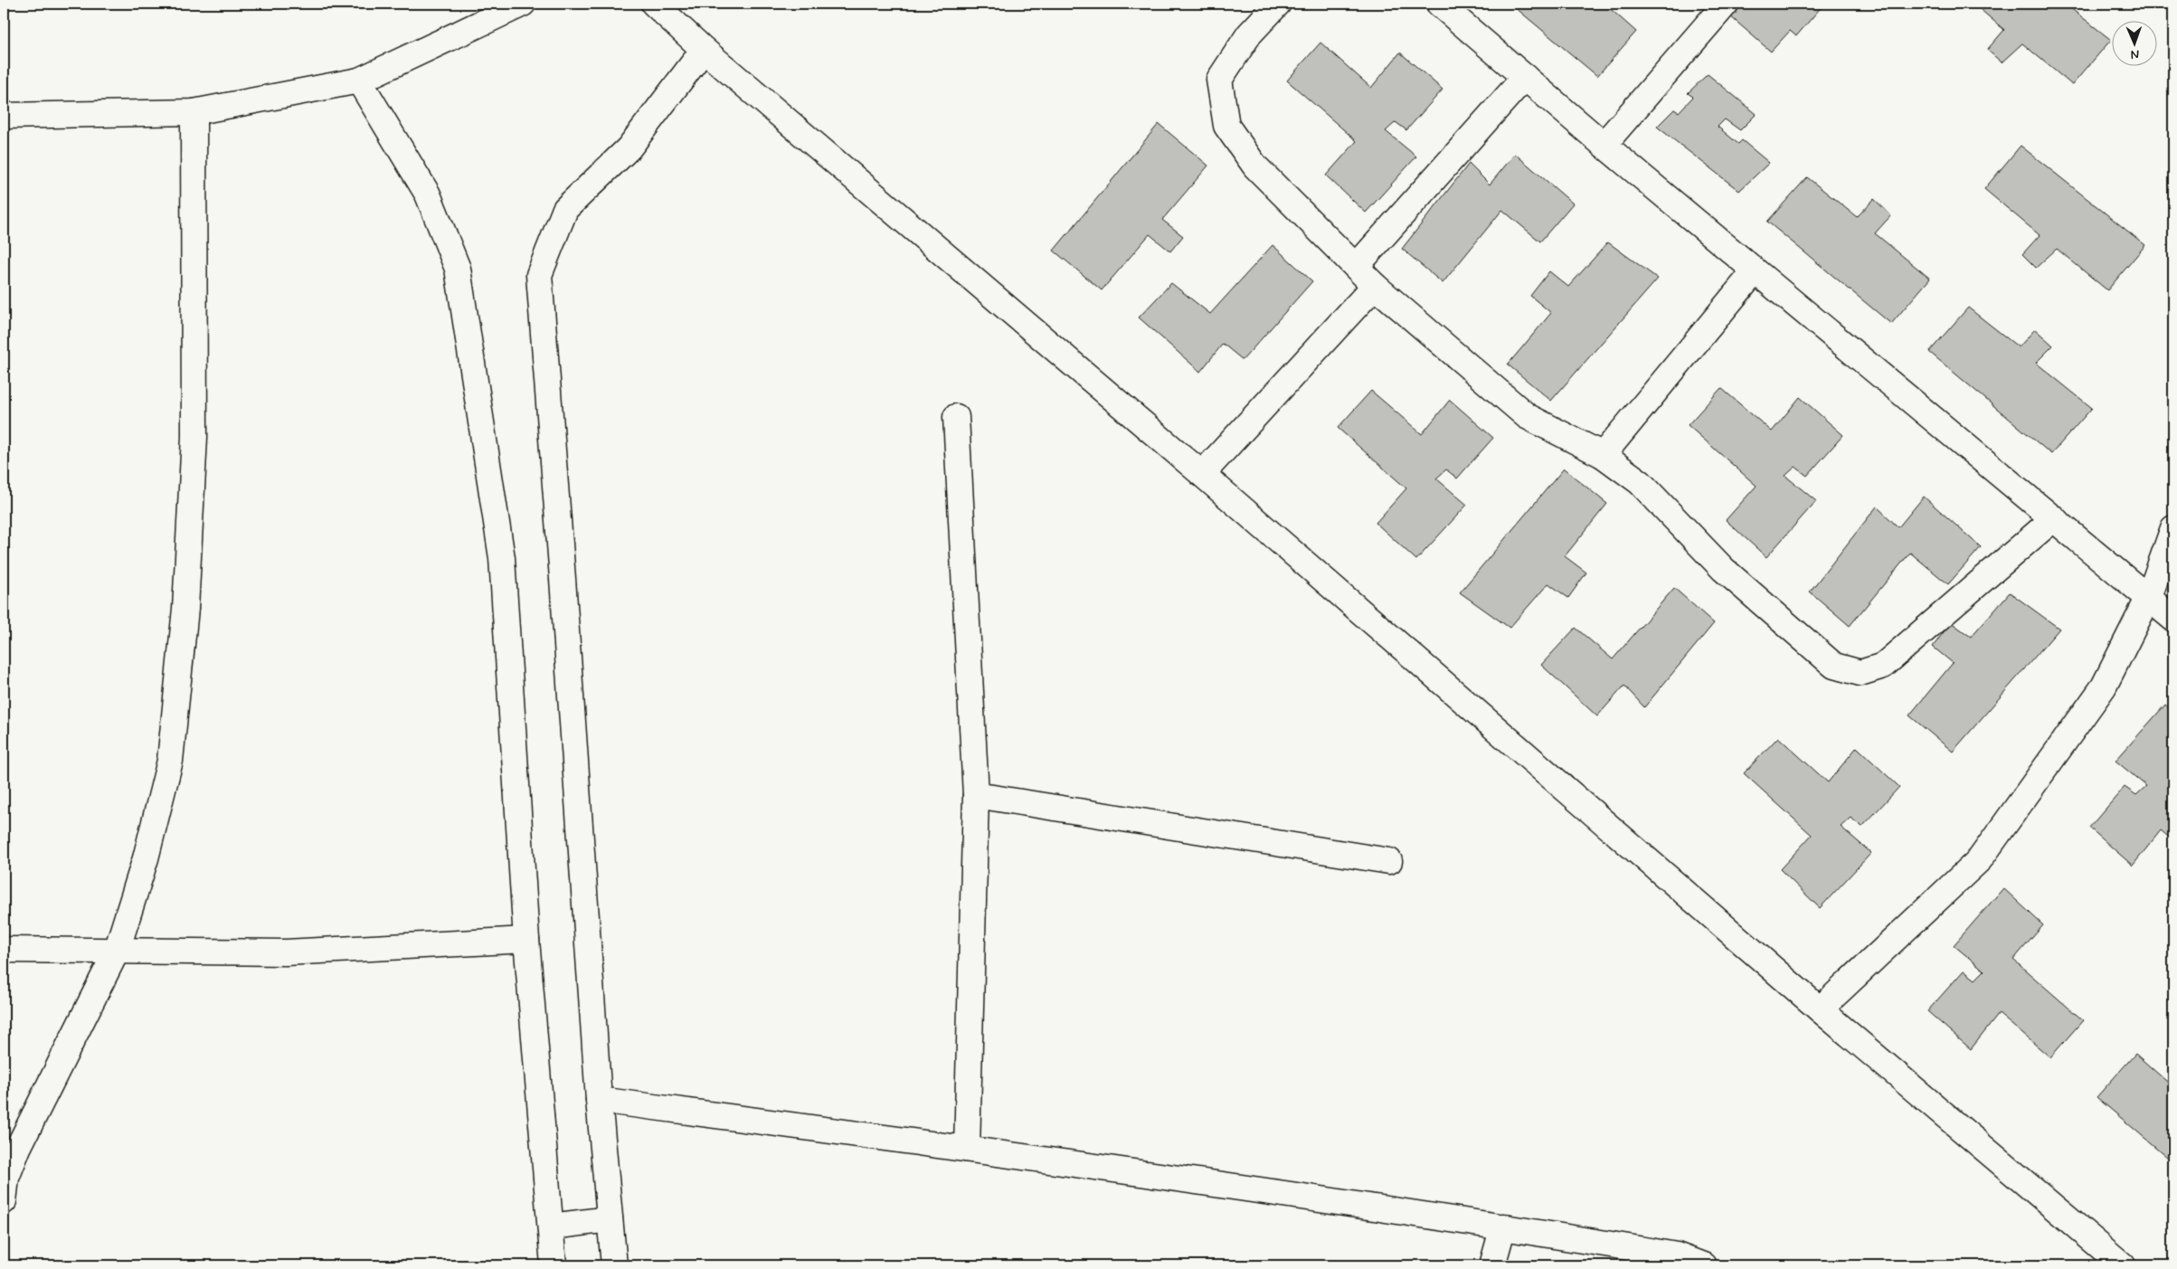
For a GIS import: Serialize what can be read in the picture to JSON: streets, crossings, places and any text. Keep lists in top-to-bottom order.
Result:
{
  "north": "bottom"
}
